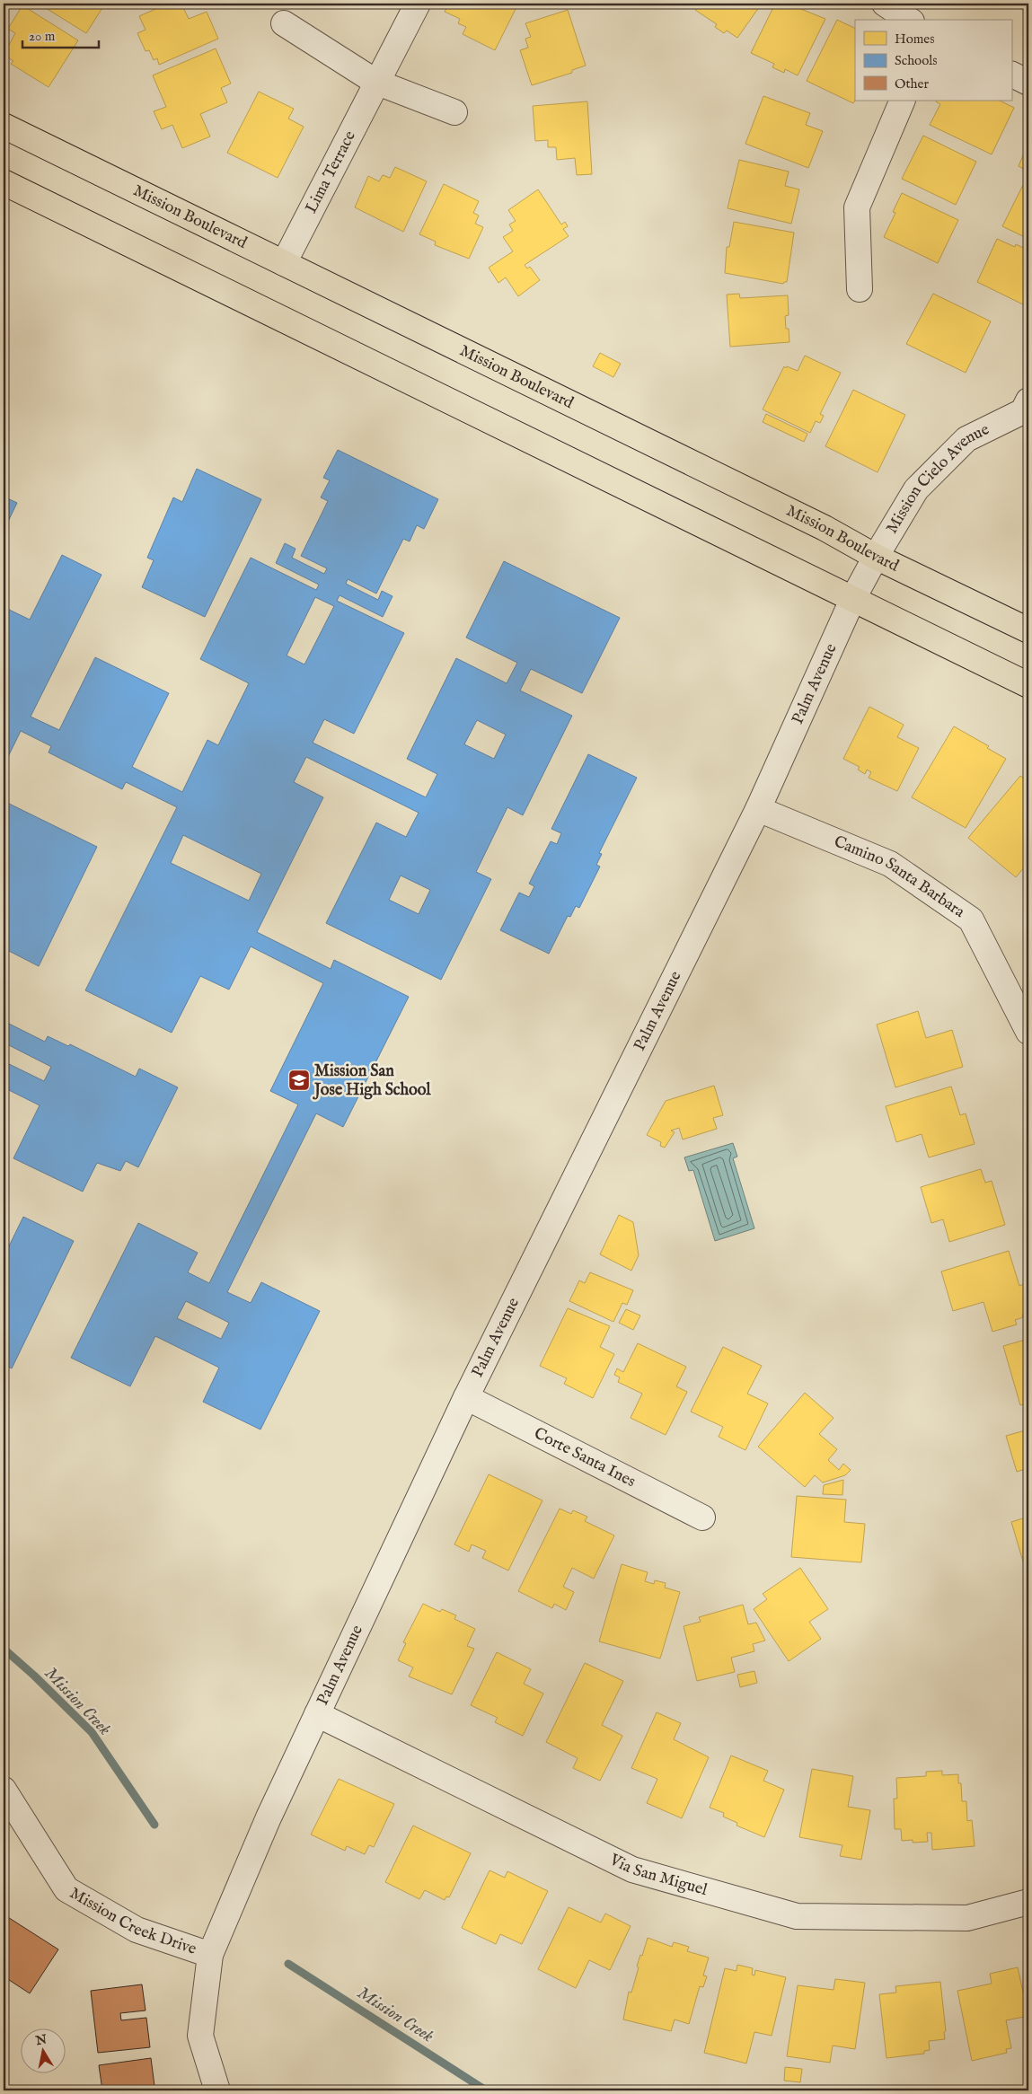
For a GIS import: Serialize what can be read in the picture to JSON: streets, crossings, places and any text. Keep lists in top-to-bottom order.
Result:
{
  "streets": {
    "main road": ["Mission Boulevard"],
    "street": [
      "Lima Terrace",
      "Mission Cielo Avenue",
      "Palm Avenue",
      "Camino Santa Barbara",
      "Corte Santa Ines",
      "Via San Miguel",
      "Mission Creek Drive"
    ]
  },
  "crossings": [
    ["Lima Terrace", "Mission Boulevard"],
    ["Mission Boulevard", "Mission Cielo Avenue"],
    ["Mission Cielo Avenue", "Palm Avenue"],
    ["Palm Avenue", "Camino Santa Barbara"],
    ["Palm Avenue", "Corte Santa Ines"],
    ["Palm Avenue", "Via San Miguel"],
    ["Palm Avenue", "Mission Creek Drive"]
  ],
  "water": ["Mission Creek"],
  "places": {
    "school or university": ["Mission San Jose High School"]
  },
  "legend": ["Homes", "Schools", "Other"],
  "scale_bar": "20 m",
  "north": "top"
}
